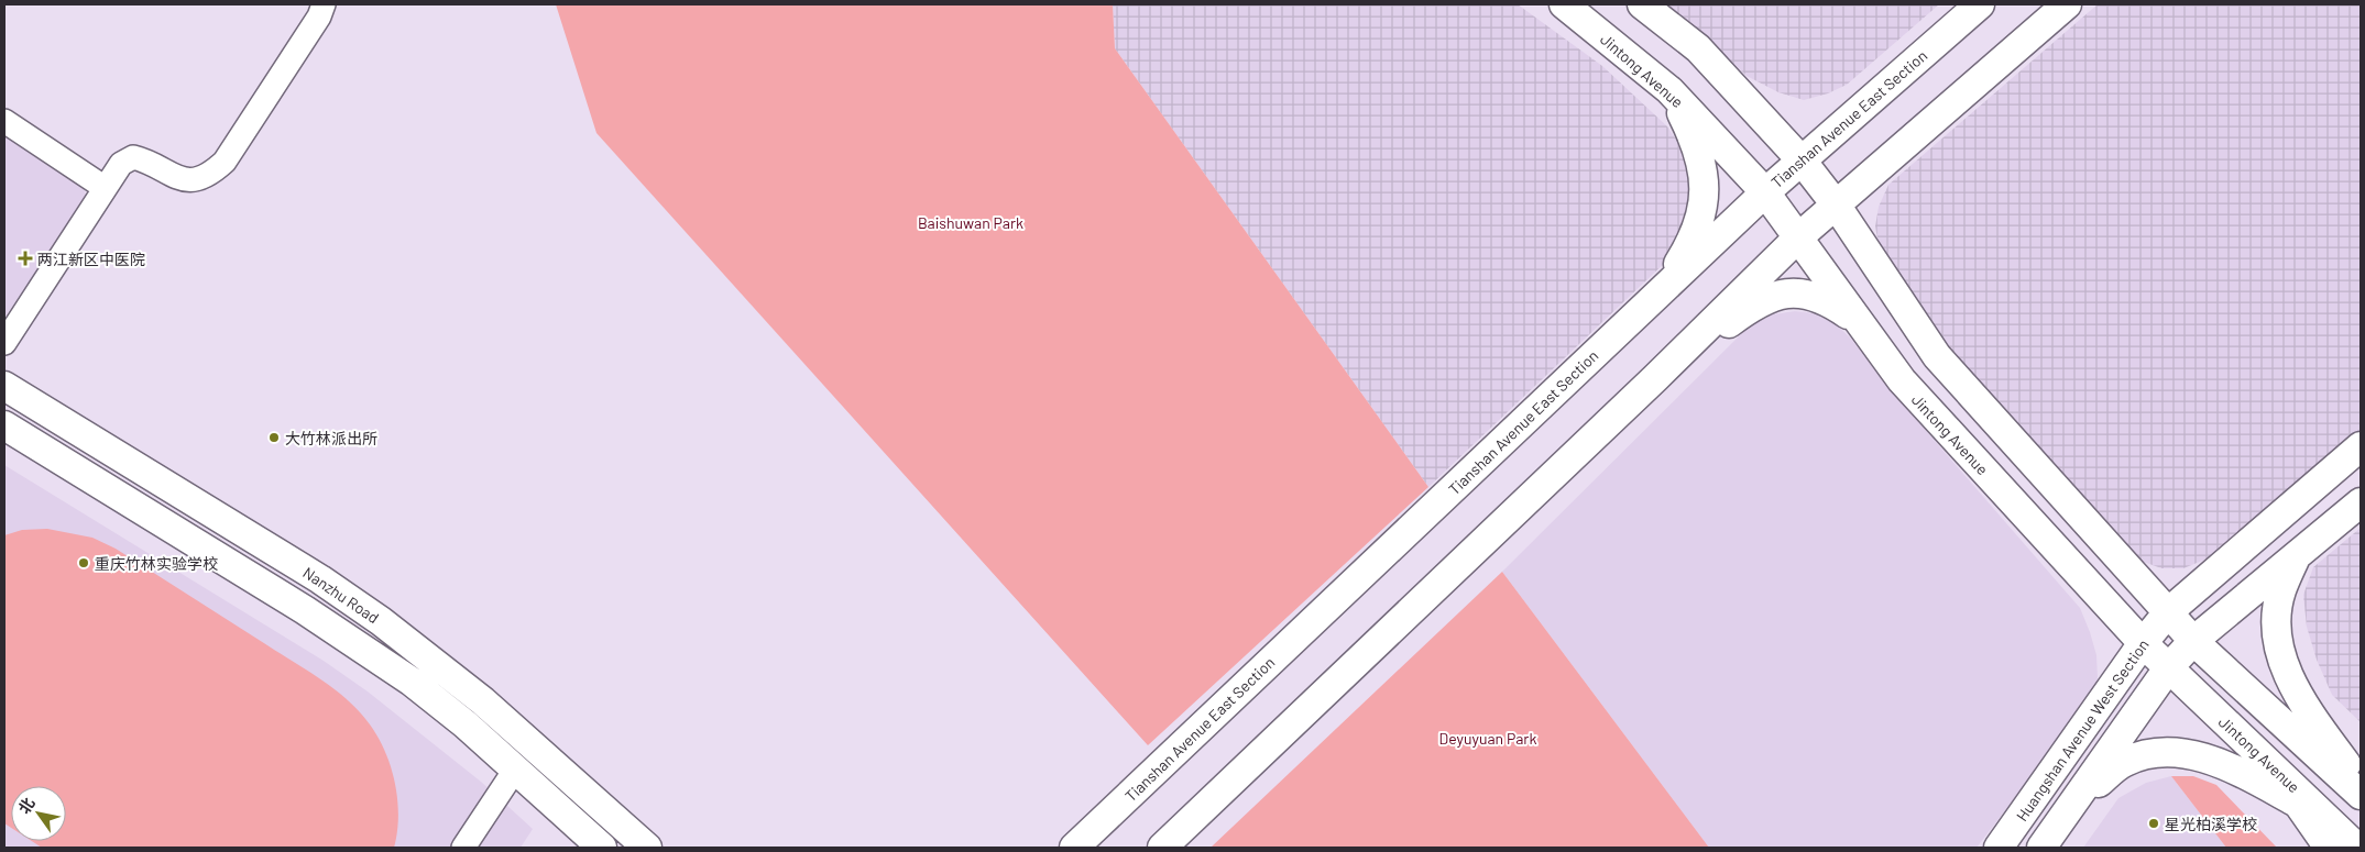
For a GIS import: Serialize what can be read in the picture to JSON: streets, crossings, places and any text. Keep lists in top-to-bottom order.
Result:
{
  "streets": {
    "main road": [
      "Jintong Avenue",
      "Tianshan Avenue East Section",
      "Nanzhu Road",
      "Huangshan Avenue West Section"
    ]
  },
  "crossings": [
    ["Jintong Avenue", "Tianshan Avenue East Section"],
    ["Jintong Avenue", "Huangshan Avenue West Section"]
  ],
  "parks": ["Baishuwan Park", "Deyuyuan Park"],
  "places": {
    "health": ["两江新区中医院"],
    "other": ["大竹林派出所", "重庆竹林实验学校", "星光柏溪学校"]
  },
  "north": "top left"
}
